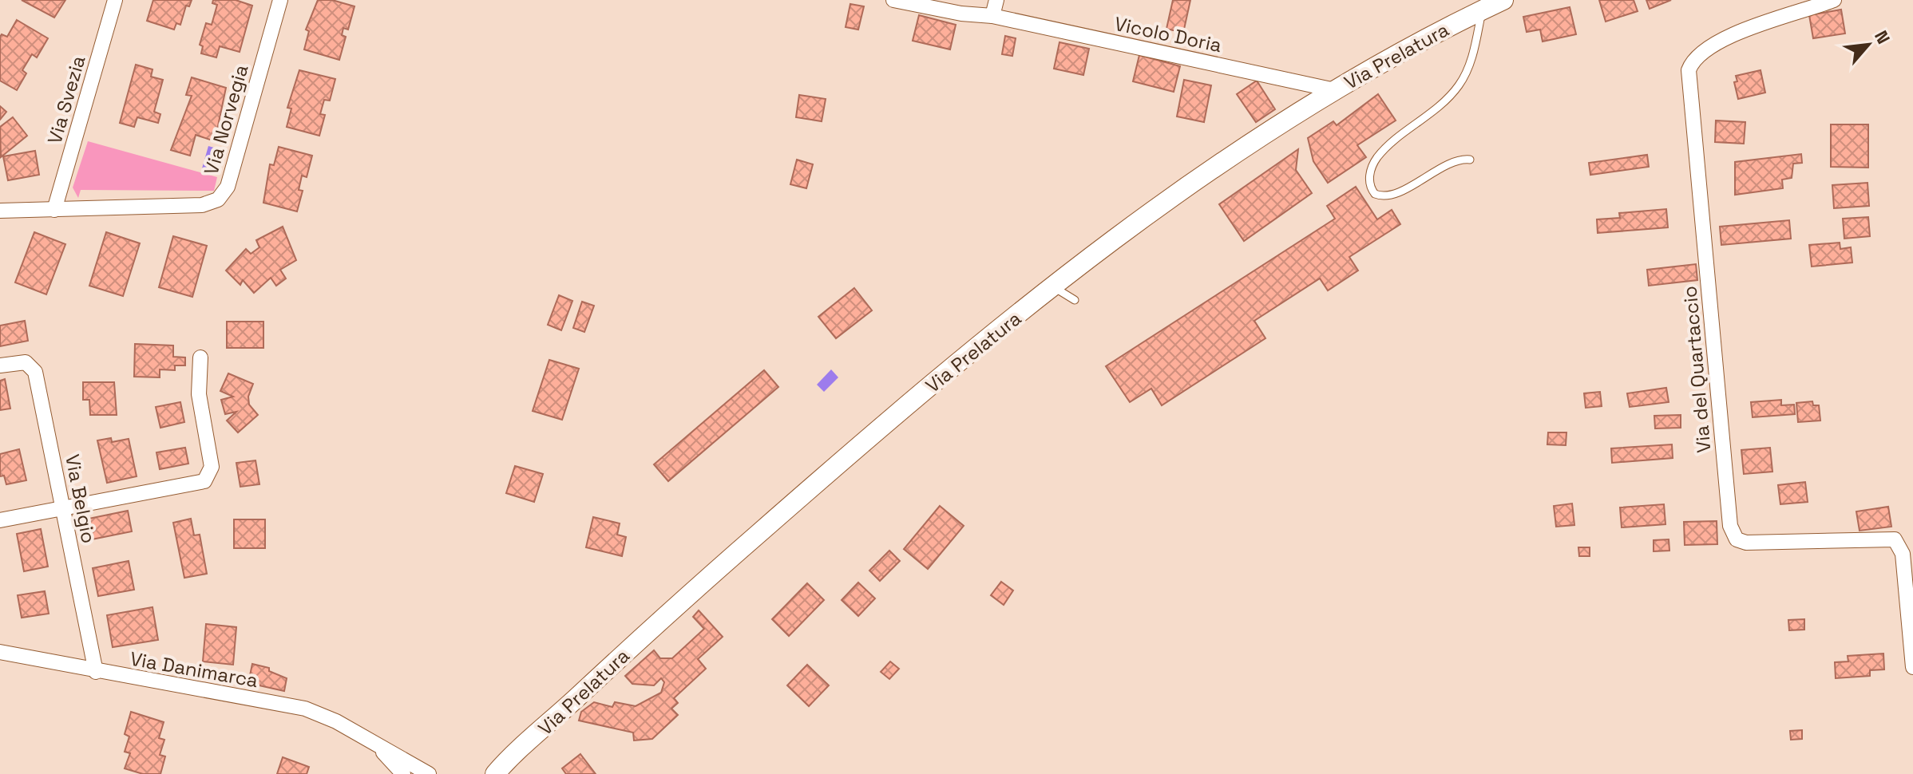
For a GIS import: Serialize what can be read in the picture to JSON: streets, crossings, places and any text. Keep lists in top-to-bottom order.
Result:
{
  "streets": {
    "street": [
      "Vicolo Doria",
      "Via Prelatura",
      "Via Svezia",
      "Via Norvegia",
      "Via del Quartaccio",
      "Via Belgio",
      "Via Danimarca"
    ]
  },
  "crossings": [
    ["Vicolo Doria", "Via Prelatura"],
    ["Via Svezia", "Via Norvegia"],
    ["Via Belgio", "Via Danimarca"]
  ],
  "north": "top right"
}
